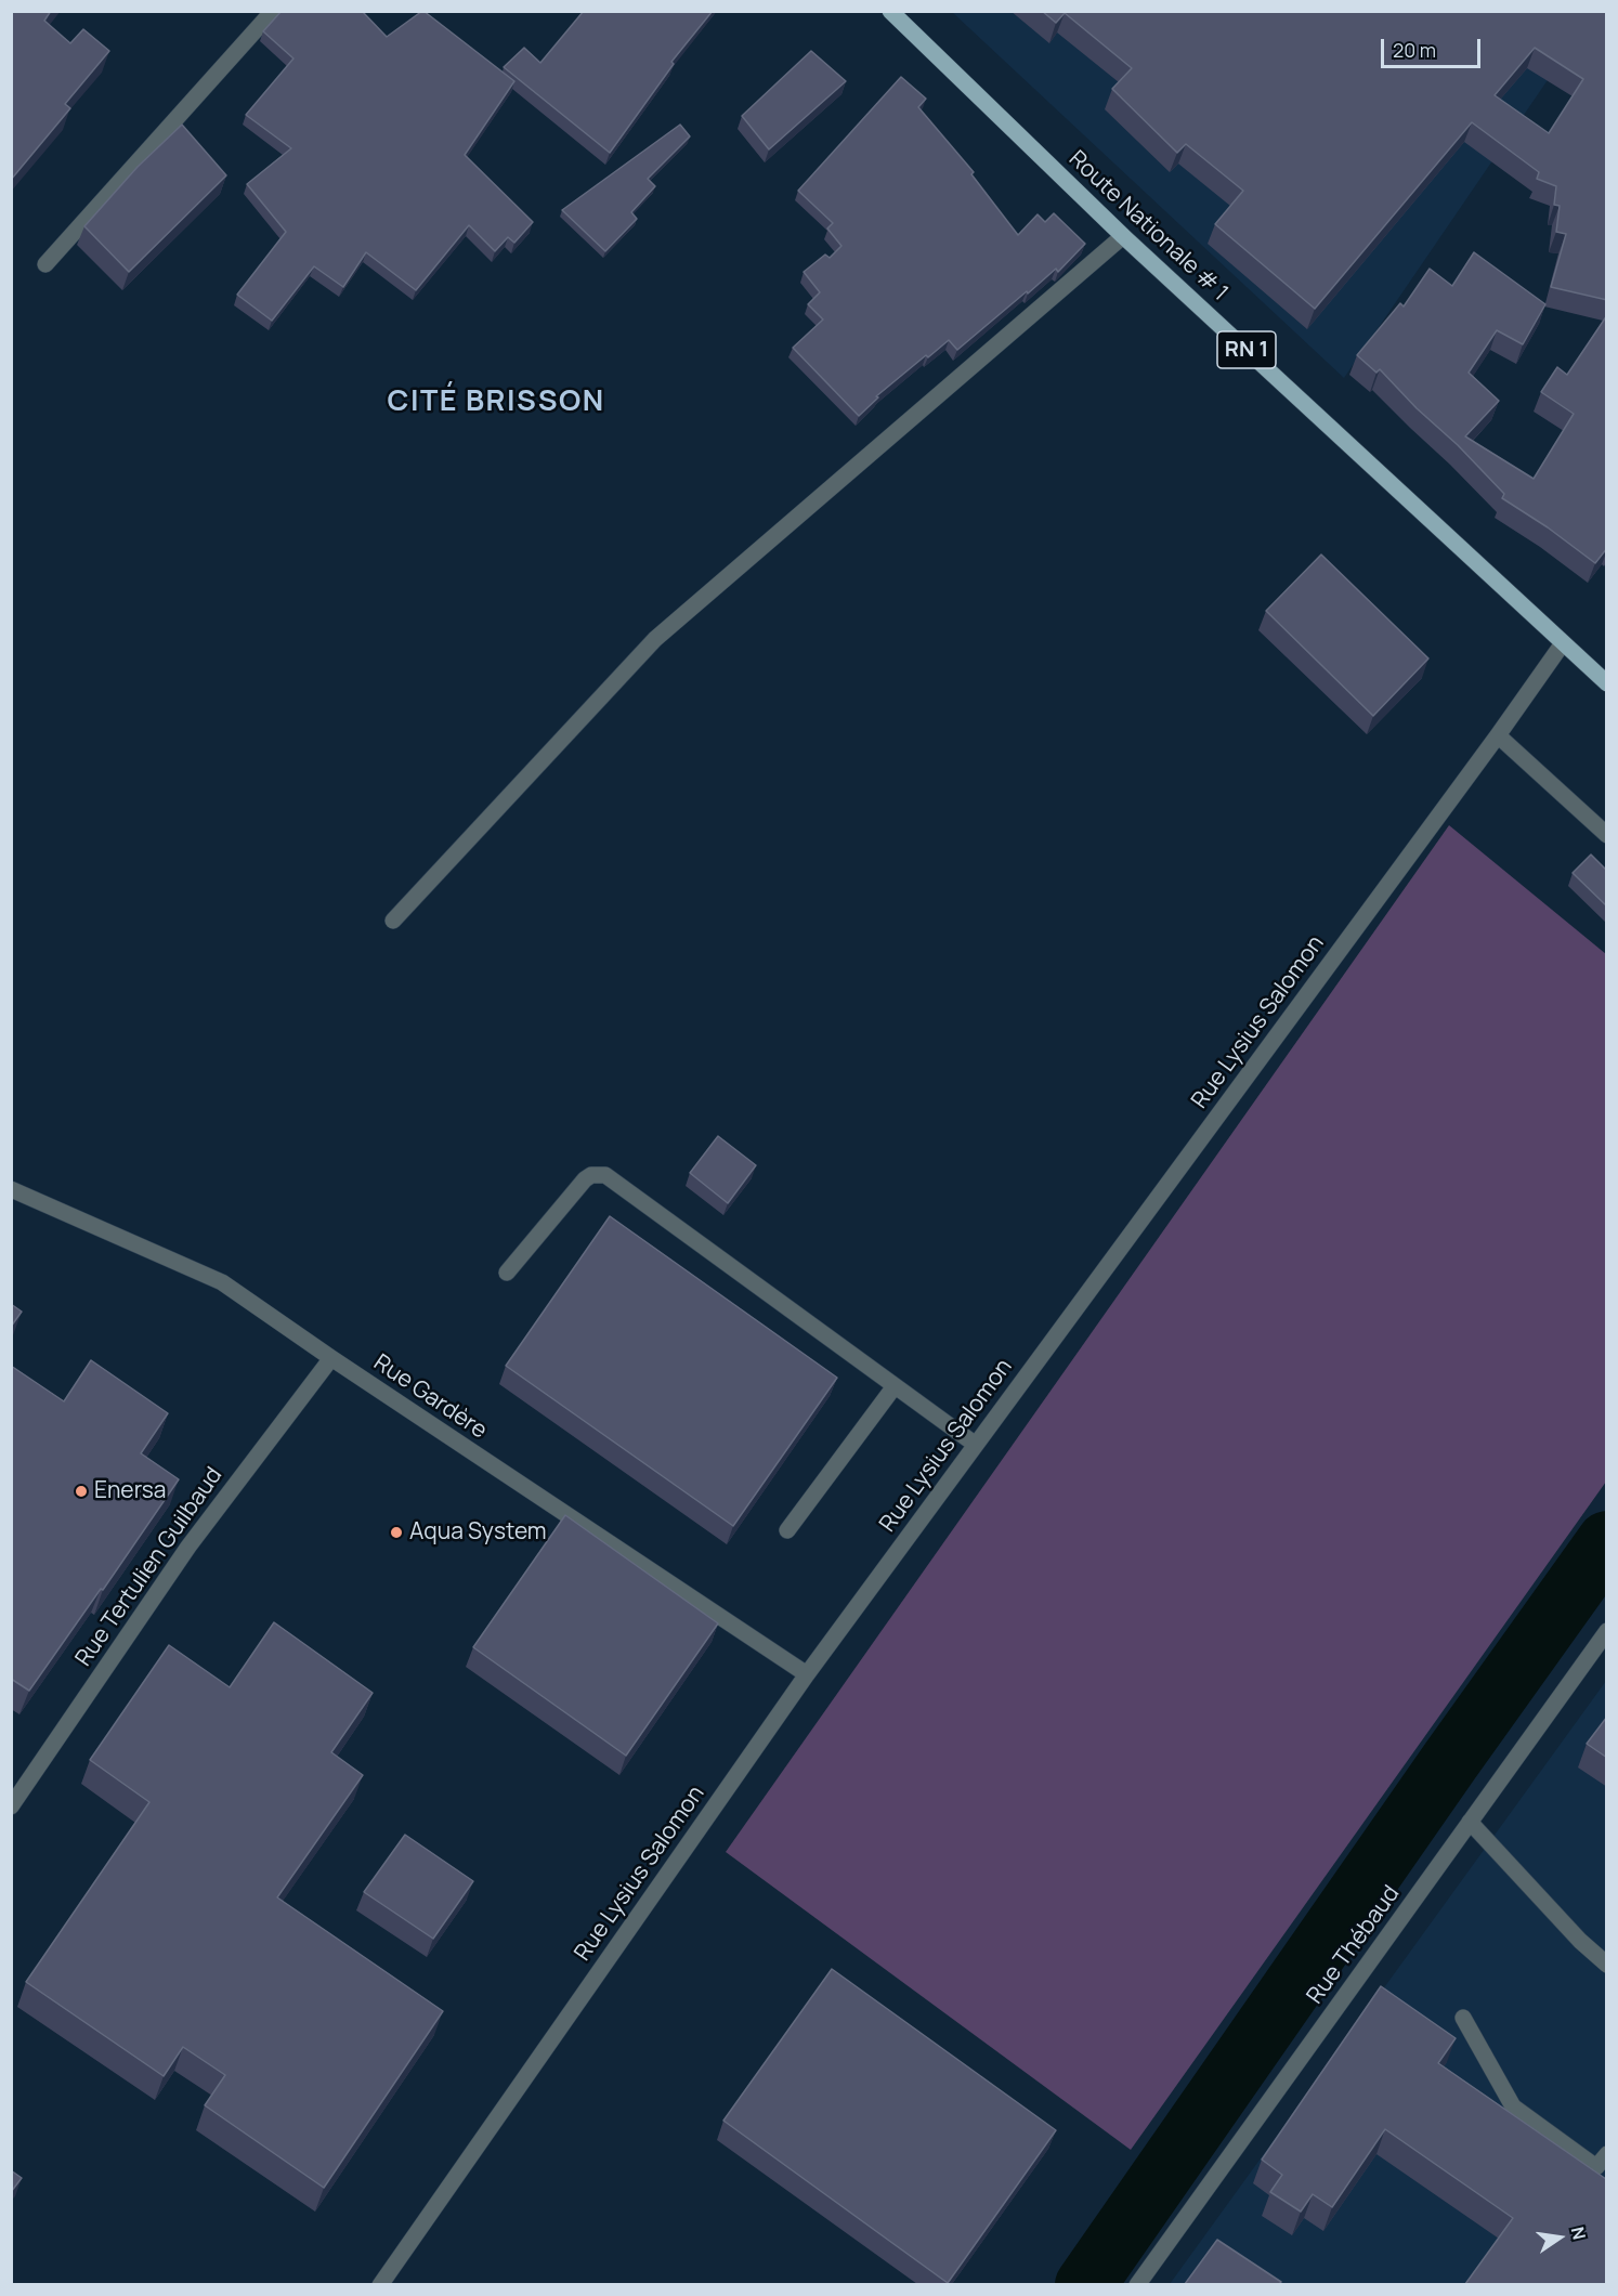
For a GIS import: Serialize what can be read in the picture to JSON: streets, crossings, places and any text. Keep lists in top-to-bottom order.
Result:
{
  "streets": {
    "main road": ["Route Nationale # 1", "RN 1"],
    "street": [
      "Rue Lysius Salomon",
      "Rue Gardère",
      "Rue Tertulien Guilbaud",
      "Rue Thébaud"
    ]
  },
  "crossings": [
    ["Route Nationale # 1", "Rue Lysius Salomon"],
    ["Rue Lysius Salomon", "Rue Gardère"],
    ["Rue Gardère", "Rue Tertulien Guilbaud"]
  ],
  "districts": ["CITÉ BRISSON"],
  "places": ["Enersa", "Aqua System"],
  "scale_bar": "20 m",
  "north": "right"
}
